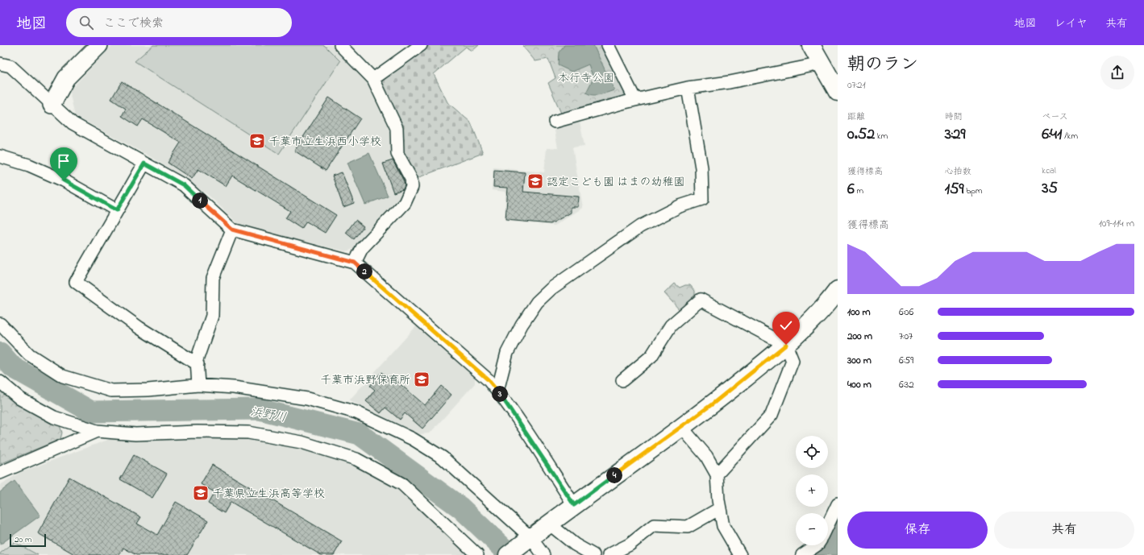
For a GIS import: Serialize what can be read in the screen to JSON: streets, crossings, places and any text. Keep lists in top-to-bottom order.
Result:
{
  "water": ["浜野川"],
  "parks": ["本行寺公園"],
  "places": {
    "school or university": [
      "千葉市立生浜西小学校",
      "認定こども園 はまの幼稚園",
      "千葉市浜野保育所",
      "千葉県立生浜高等学校"
    ]
  },
  "scale_bar": "20 m",
  "page": {
    "header": "地図",
    "search": "ここで検索",
    "nav": ["地図", "レイヤ", "共有"],
    "heading": ["朝のラン", "07:21"],
    "stats": [
      ["距離", "0.52 km"],
      ["時間", "3:29"],
      ["ペース", "6:41 /km"],
      ["獲得標高", "6 m"],
      ["心拍数", "159 bpm"],
      ["kcal", "35"]
    ],
    "pins": [
      "1",
      "2",
      "3",
      "4"
    ],
    "chart": ["獲得標高", "109–114 m"],
    "list": [
      {
        "name": "100 m",
        "note": "6:06"
      },
      {
        "name": "200 m",
        "note": "7:07"
      },
      {
        "name": "300 m",
        "note": "6:59"
      },
      {
        "name": "400 m",
        "note": "6:32"
      }
    ],
    "map_buttons": ["+", "−"],
    "buttons": ["保存", "共有"],
    "scale": "20 m"
  }
}
